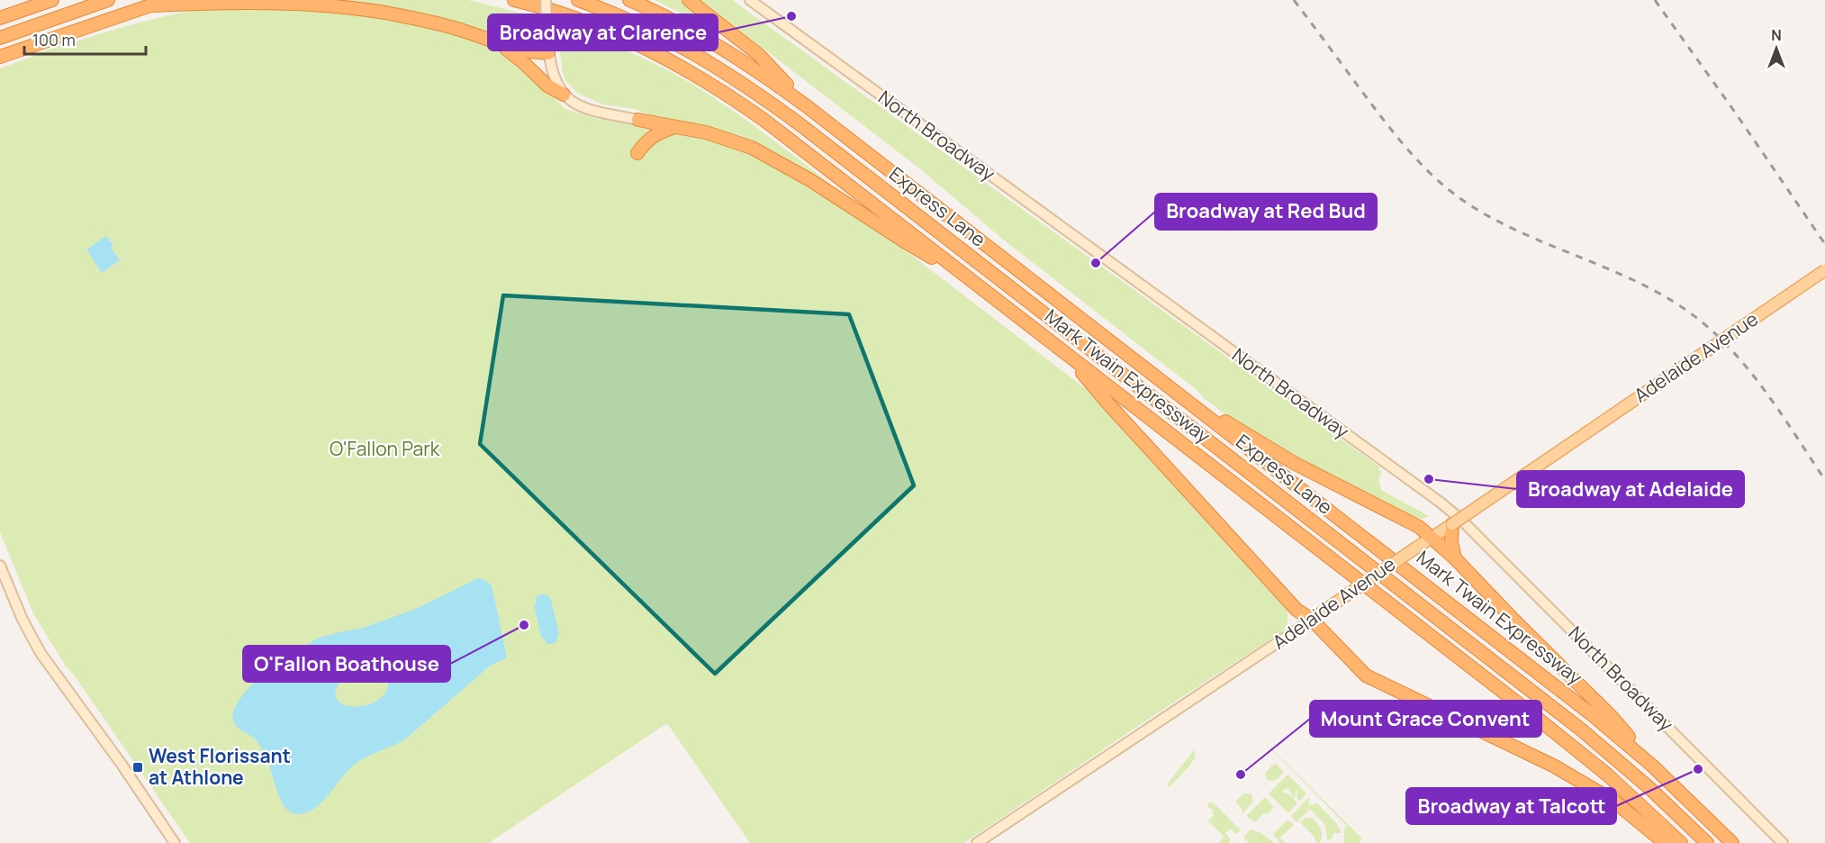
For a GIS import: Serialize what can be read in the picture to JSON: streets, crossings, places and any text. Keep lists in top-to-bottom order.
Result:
{
  "streets": {
    "highway": ["Express Lane", "Mark Twain Expressway"],
    "main road": ["North Broadway", "Adelaide Avenue"]
  },
  "parks": ["O'Fallon Park"],
  "places": {
    "other": [
      "Broadway at Clarence",
      "Broadway at Red Bud",
      "Broadway at Adelaide",
      "O'Fallon Boathouse",
      "Broadway at Talcott",
      "Mount Grace Convent"
    ],
    "transit": ["West Florissant at Athlone"]
  },
  "scale_bar": "100 m",
  "north": "top"
}
